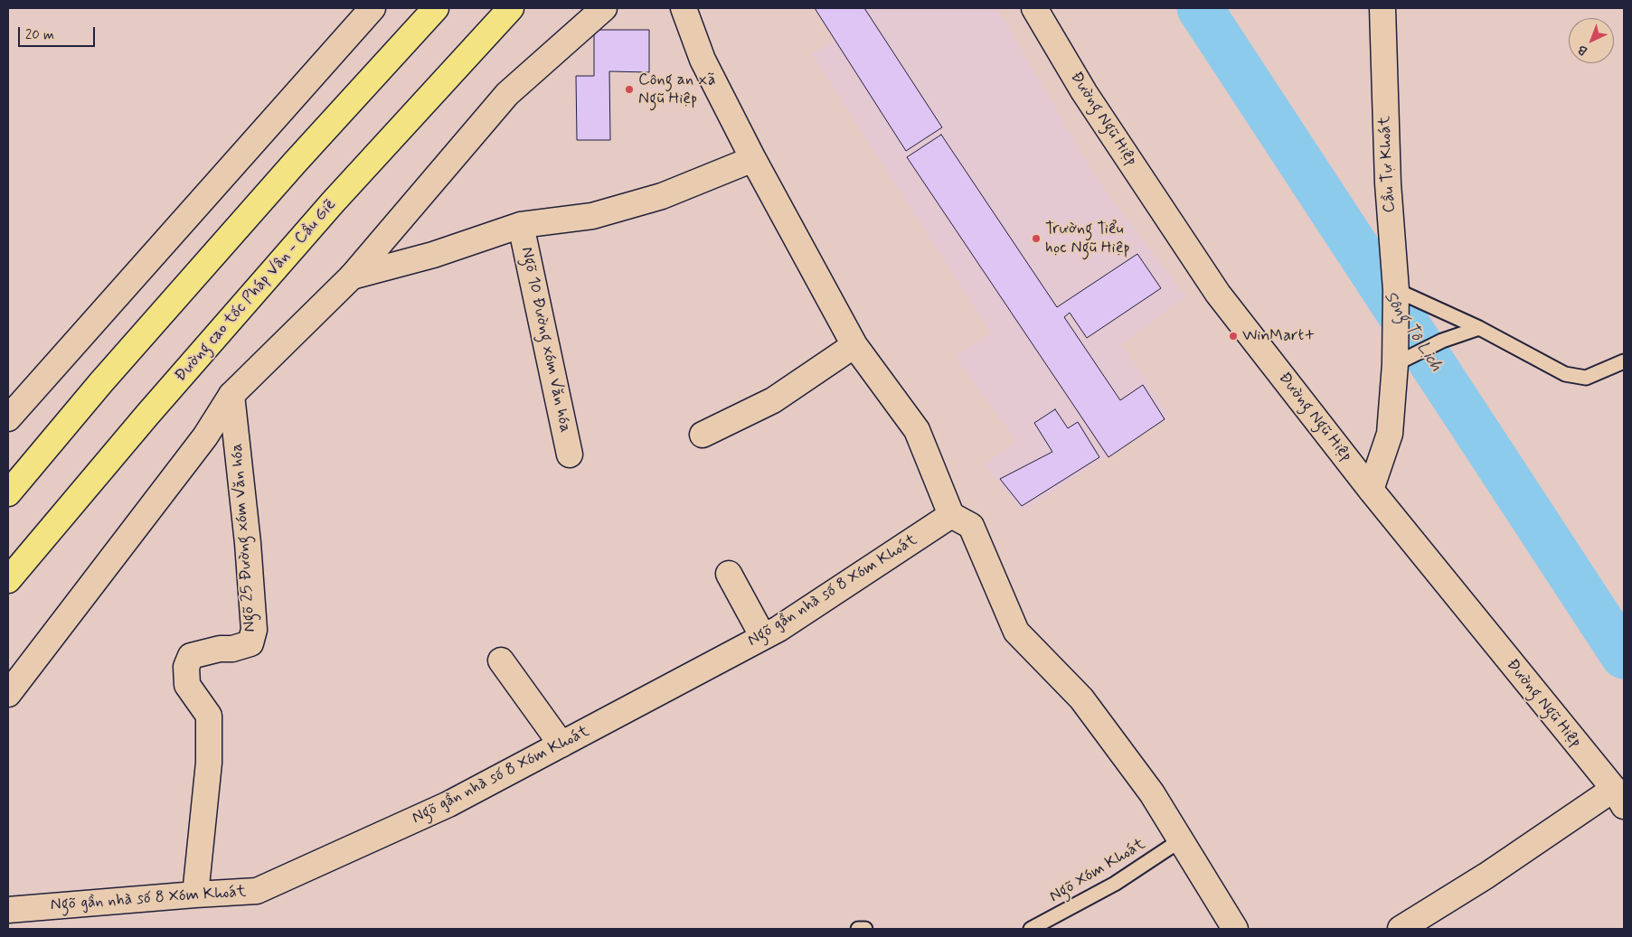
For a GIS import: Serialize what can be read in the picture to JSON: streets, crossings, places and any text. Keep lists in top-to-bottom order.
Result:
{
  "streets": {
    "highway": ["Đường cao tốc Pháp Vân - Cầu Giẽ"],
    "street": [
      "Đường Ngũ Hiệp",
      "Cầu Tự Khoát",
      "Ngõ 10 Đường xóm Văn hóa",
      "Ngõ 25 Đường xóm Văn hóa",
      "Ngõ gần nhà số 8 Xóm Khoát"
    ],
    "lane": ["Ngõ Xóm Khoát"]
  },
  "crossings": [
    ["Đường Ngũ Hiệp", "Cầu Tự Khoát"],
    ["Ngõ 25 Đường xóm Văn hóa", "Ngõ gần nhà số 8 Xóm Khoát"]
  ],
  "water": ["Sông Tô Lịch"],
  "places": ["Công an xã Ngũ Hiệp", "Trường Tiểu học Ngũ Hiệp", "WinMart+"],
  "scale_bar": "20 m",
  "north": "bottom left"
}
